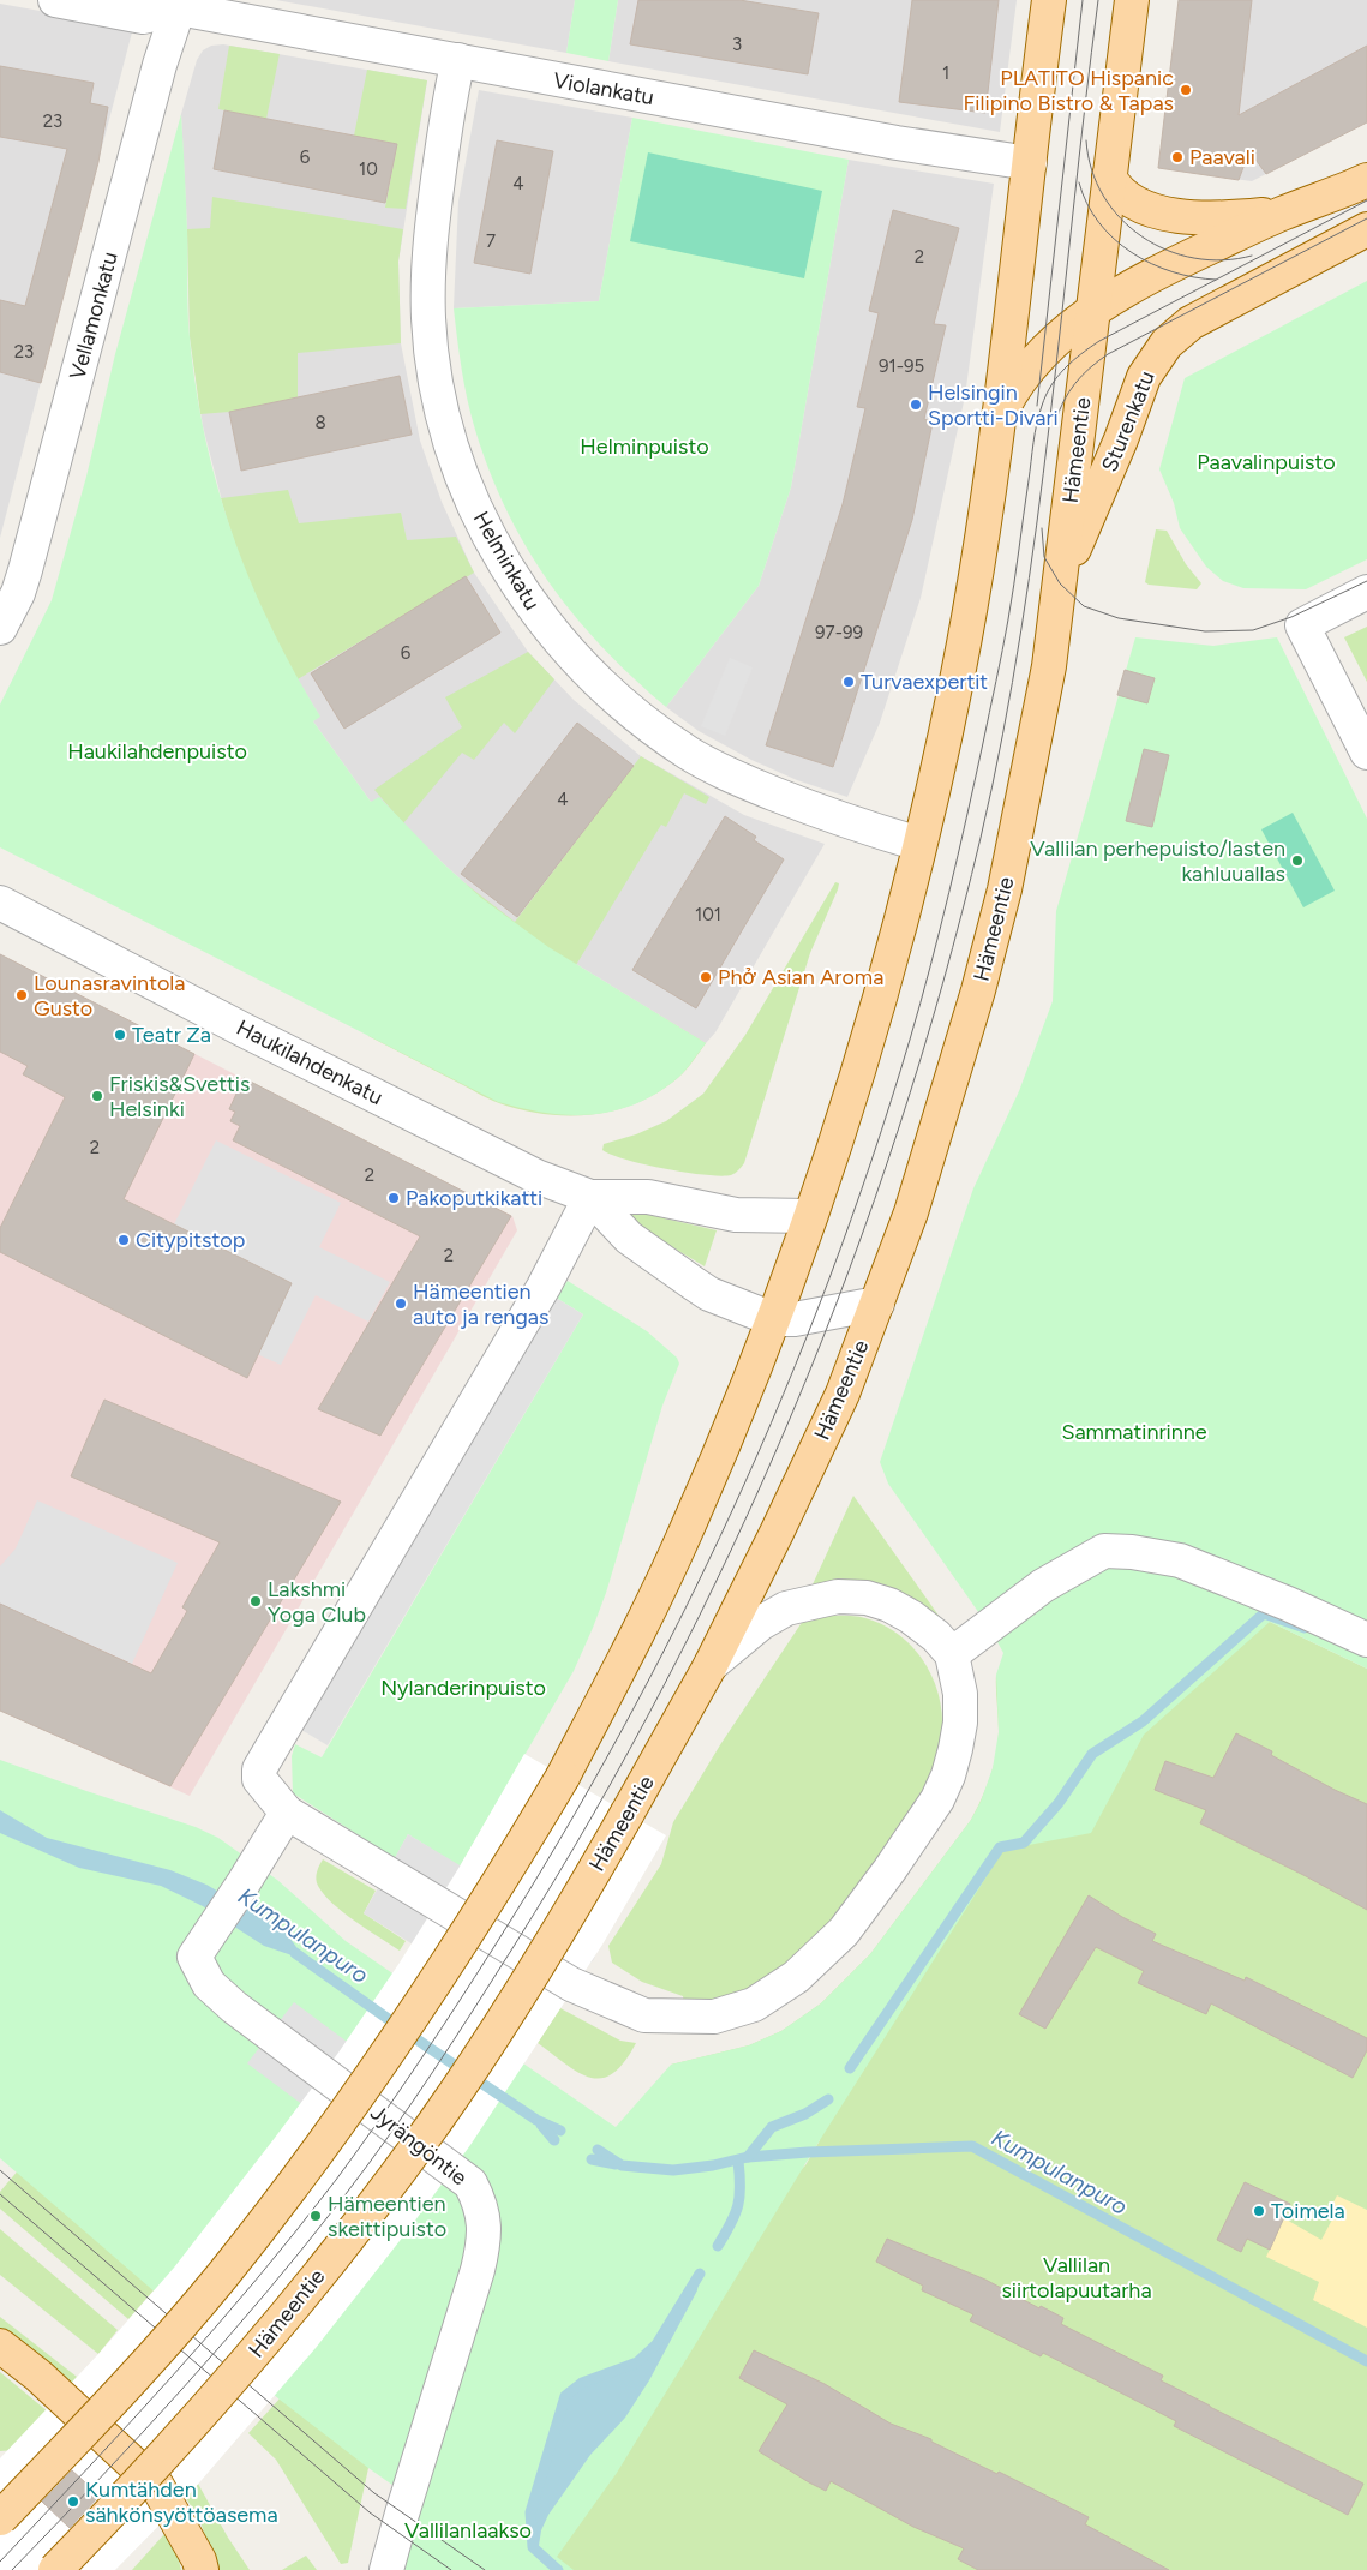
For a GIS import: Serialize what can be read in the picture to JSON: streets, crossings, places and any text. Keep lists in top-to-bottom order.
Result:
{
  "streets": {
    "main road": ["Sturenkatu", "Hämeentie"],
    "street": [
      "Violankatu",
      "Vellamonkatu",
      "Helminkatu",
      "Haukilahdenkatu",
      "Jyrängöntie"
    ]
  },
  "crossings": [
    ["Violankatu", "Vellamonkatu"],
    ["Violankatu", "Helminkatu"],
    ["Sturenkatu", "Hämeentie"],
    ["Hämeentie", "Haukilahdenkatu"]
  ],
  "water": ["Kumpulanpuro"],
  "parks": [
    "Helminpuisto",
    "Paavalinpuisto",
    "Haukilahdenpuisto",
    "Sammatinrinne",
    "Nylanderinpuisto",
    "Vallilan siirtolapuutarha",
    "Vallilanlaakso"
  ],
  "places": [
    "PLATITO Hispanic Filipino Bistro & Tapas",
    "Paavali",
    "Helsingin Sportti-Divari",
    "Turvaexpertit",
    "Vallilan perhepuisto/lasten kahluuallas",
    "Phở Asian Aroma",
    "Lounasravintola Gusto",
    "Teatr Za",
    "Friskis&Svettis Helsinki",
    "Pakoputkikatti",
    "Citypitstop",
    "Hämeentien auto ja rengas",
    "Lakshmi Yoga Club",
    "Toimela",
    "Hämeentien skeittipuisto",
    "Kumtähden sähkönsyöttöasema"
  ],
  "house_numbers": [
    "3",
    "1",
    "23",
    "6",
    "10",
    "4",
    "7",
    "2",
    "23",
    "91-95",
    "8",
    "97-99",
    "6",
    "4",
    "101",
    "2",
    "2",
    "2"
  ]
}
